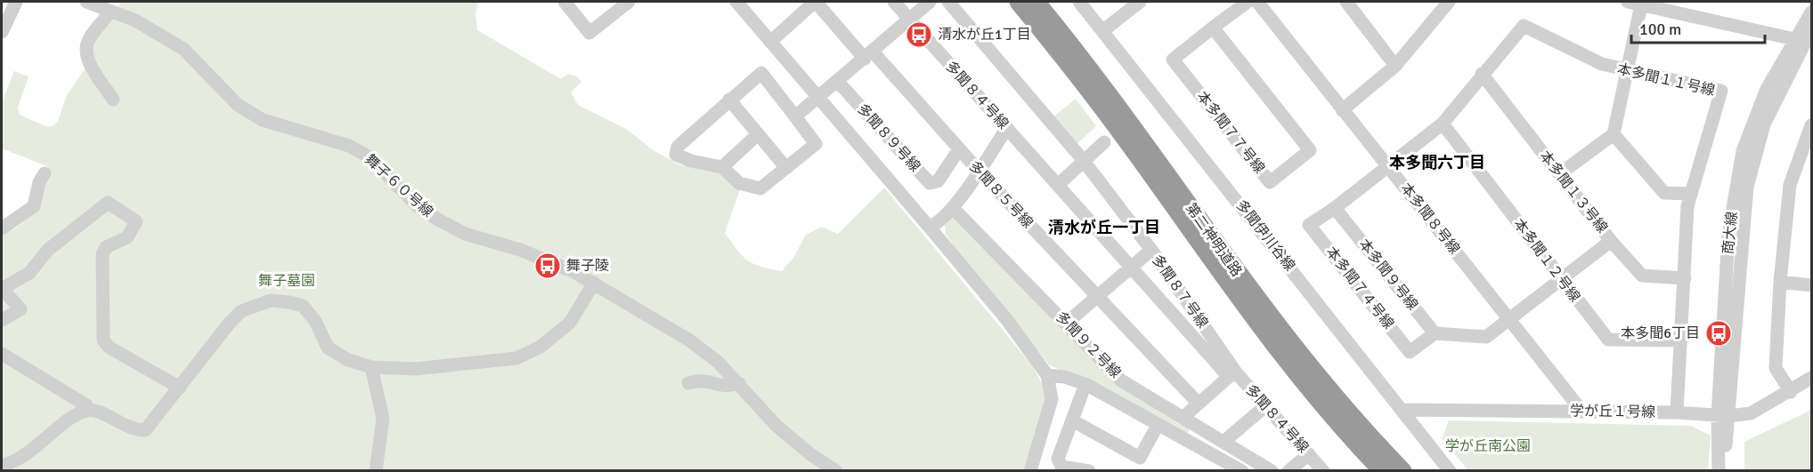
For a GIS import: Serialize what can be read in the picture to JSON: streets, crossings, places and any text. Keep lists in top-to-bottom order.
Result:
{
  "streets": {
    "highway": ["第二神明道路"],
    "street": [
      "本多聞１１号線",
      "多聞８４号線",
      "本多聞７７号線",
      "多聞８９号線",
      "舞子６０号線",
      "本多聞１３号線",
      "多聞８５号線",
      "本多聞８号線",
      "商大線",
      "多聞伊川谷線",
      "本多聞１２号線",
      "本多聞９号線",
      "本多聞７４号線",
      "多聞８７号線",
      "多聞９２号線",
      "学が丘１号線"
    ]
  },
  "crossings": [
    ["本多聞１１号線", "本多聞１３号線"],
    ["本多聞１１号線", "本多聞８号線"],
    ["本多聞１１号線", "本多聞１２号線"],
    ["本多聞１１号線", "学が丘１号線"],
    ["多聞８４号線", "多聞８７号線"],
    ["多聞８９号線", "多聞８５号線"],
    ["本多聞８号線", "学が丘１号線"],
    ["商大線", "学が丘１号線"],
    ["多聞伊川谷線", "学が丘１号線"],
    ["本多聞９号線", "本多聞７４号線"]
  ],
  "districts": ["本多聞六丁目", "清水が丘一丁目"],
  "parks": ["舞子墓園", "学が丘南公園"],
  "places": {
    "bus stop": ["清水が丘1丁目", "舞子陵", "本多聞6丁目"]
  },
  "scale_bar": "100 m"
}
